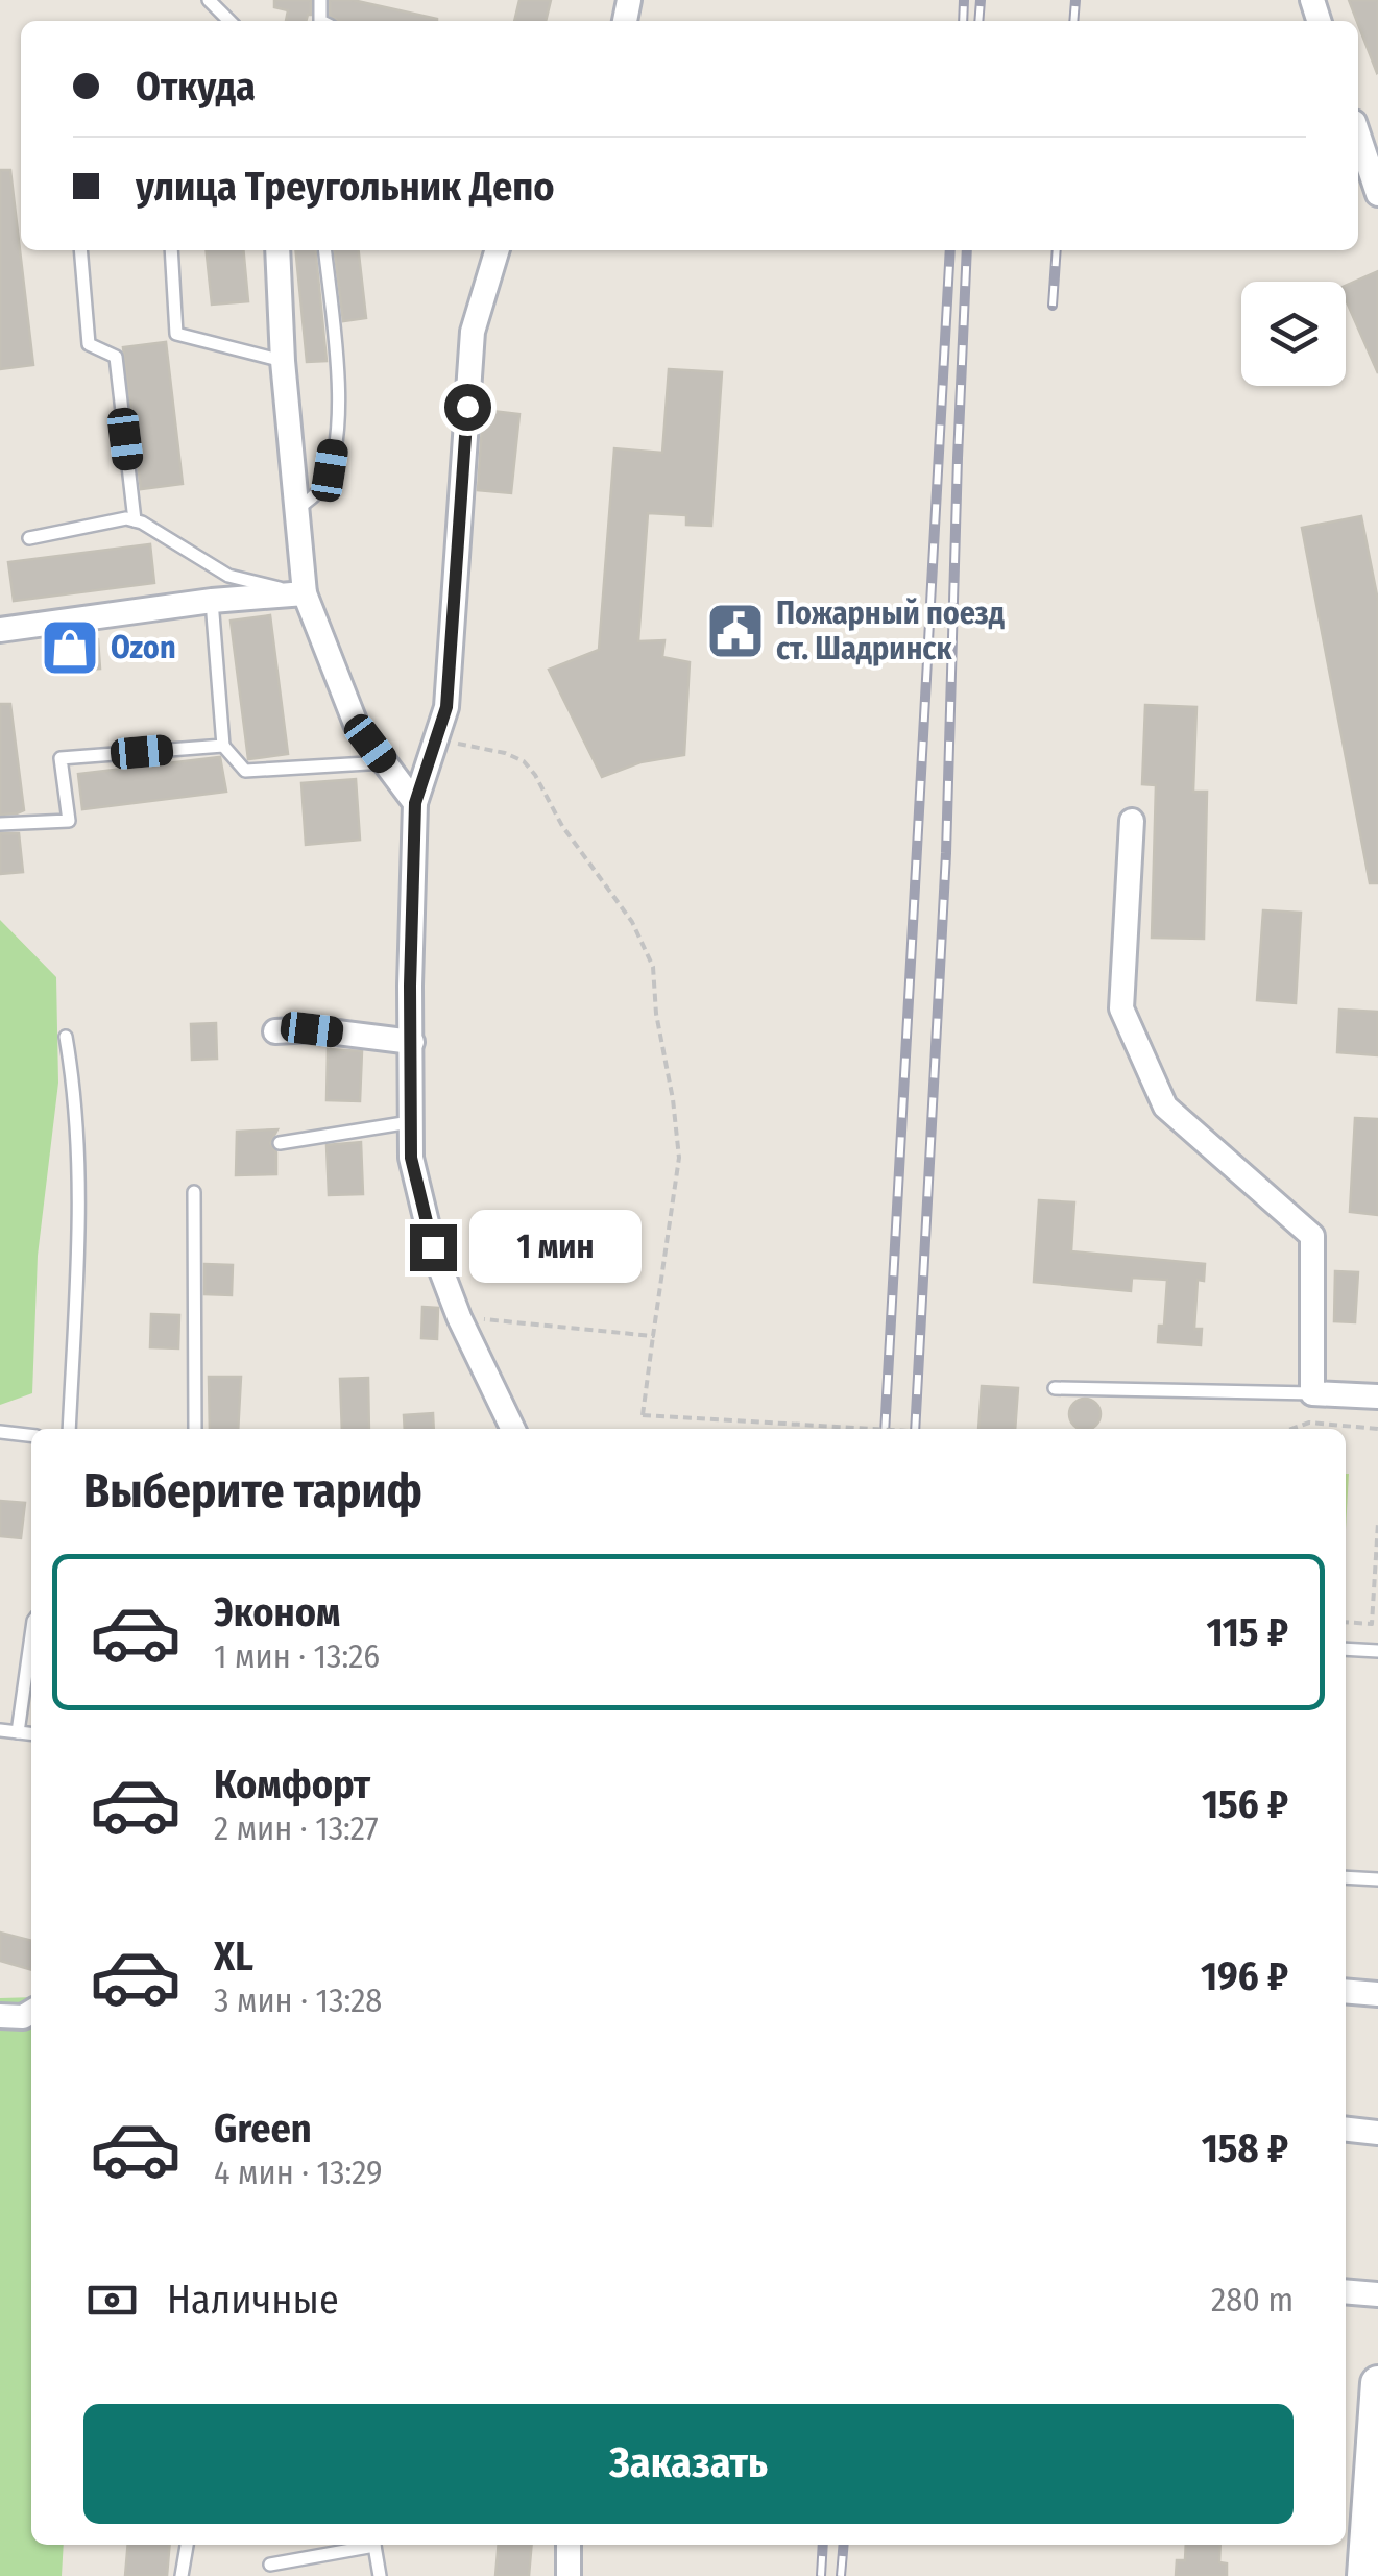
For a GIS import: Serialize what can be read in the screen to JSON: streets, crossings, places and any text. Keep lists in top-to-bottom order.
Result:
{
  "places": {
    "public building": ["Пожарный поезд ст. Шадринск"],
    "shop": ["Ozon"]
  },
  "page": {
    "banner": ["Откуда", "улица Треугольник Депо"],
    "bubble": "1 мин",
    "heading": "Выберите тариф",
    "list": [
      {
        "name": "Эконом",
        "note": "1 мин · 13:26",
        "value": "115 ₽"
      },
      {
        "name": "Комфорт",
        "note": "2 мин · 13:27",
        "value": "156 ₽"
      },
      {
        "name": "XL",
        "note": "3 мин · 13:28",
        "value": "196 ₽"
      },
      {
        "name": "Green",
        "note": "4 мин · 13:29",
        "value": "158 ₽"
      }
    ],
    "pay": ["Наличные", "280 m"],
    "buttons": "Заказать"
  }
}
